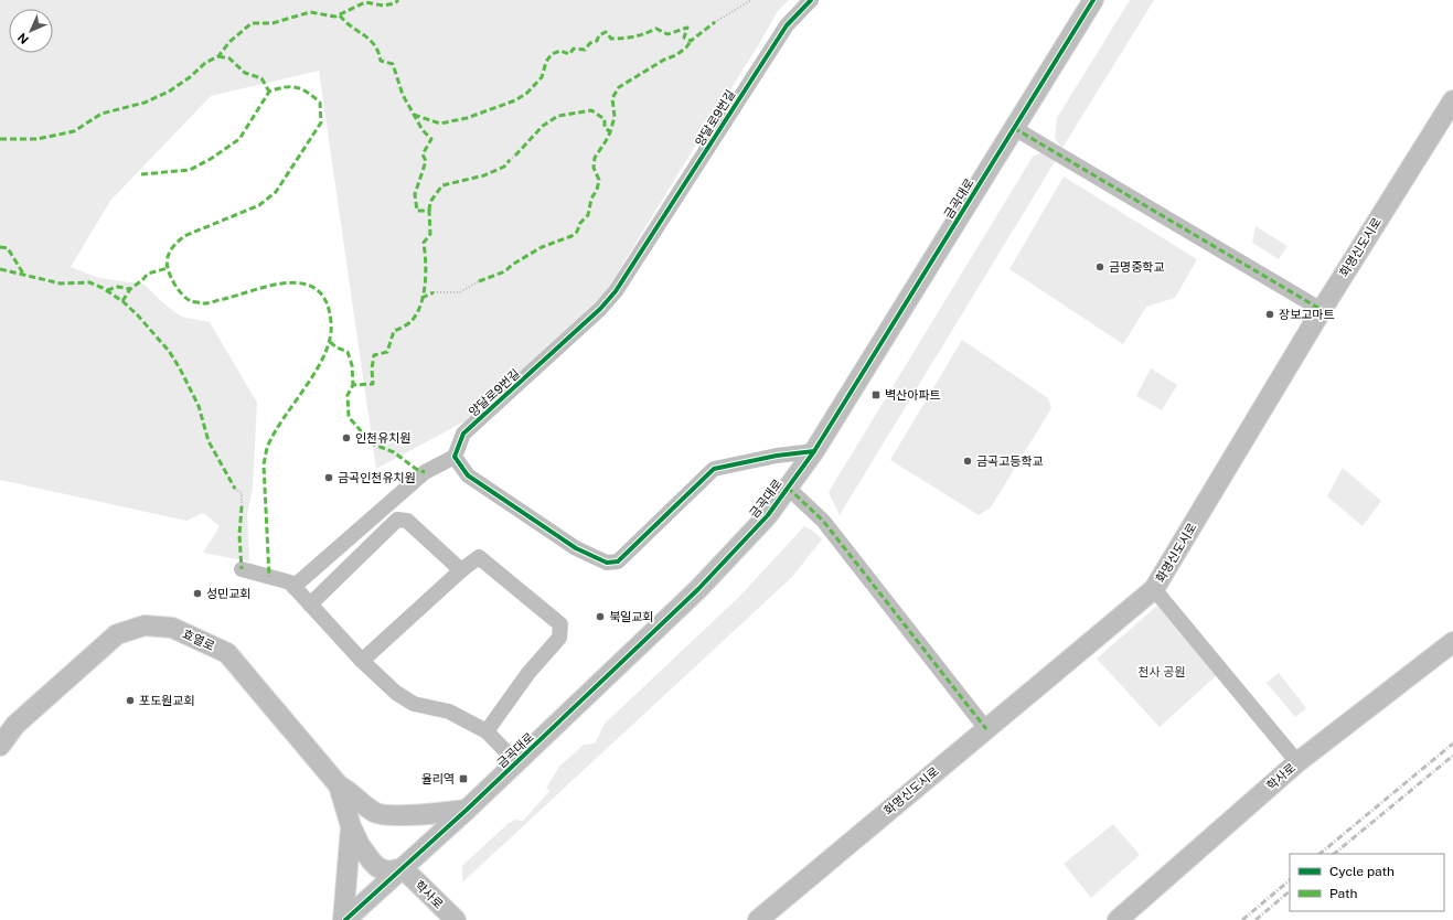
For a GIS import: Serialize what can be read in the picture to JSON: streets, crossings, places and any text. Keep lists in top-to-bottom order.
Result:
{
  "streets": {
    "main road": [
      "금곡대로",
      "화명신도시로",
      "효열로",
      "학사로"
    ],
    "street": ["양달로9번길"]
  },
  "crossings": [
    ["금곡대로", "학사로"]
  ],
  "parks": ["천사 공원"],
  "places": {
    "other": [
      "금명중학교",
      "장보고마트",
      "인천유치원",
      "금곡고등학교",
      "금곡인천유치원",
      "성민교회",
      "북일교회",
      "포도원교회"
    ],
    "transit": ["벽산아파트", "율리역"]
  },
  "legend": ["Cycle path", "Path"],
  "north": "bottom left"
}
